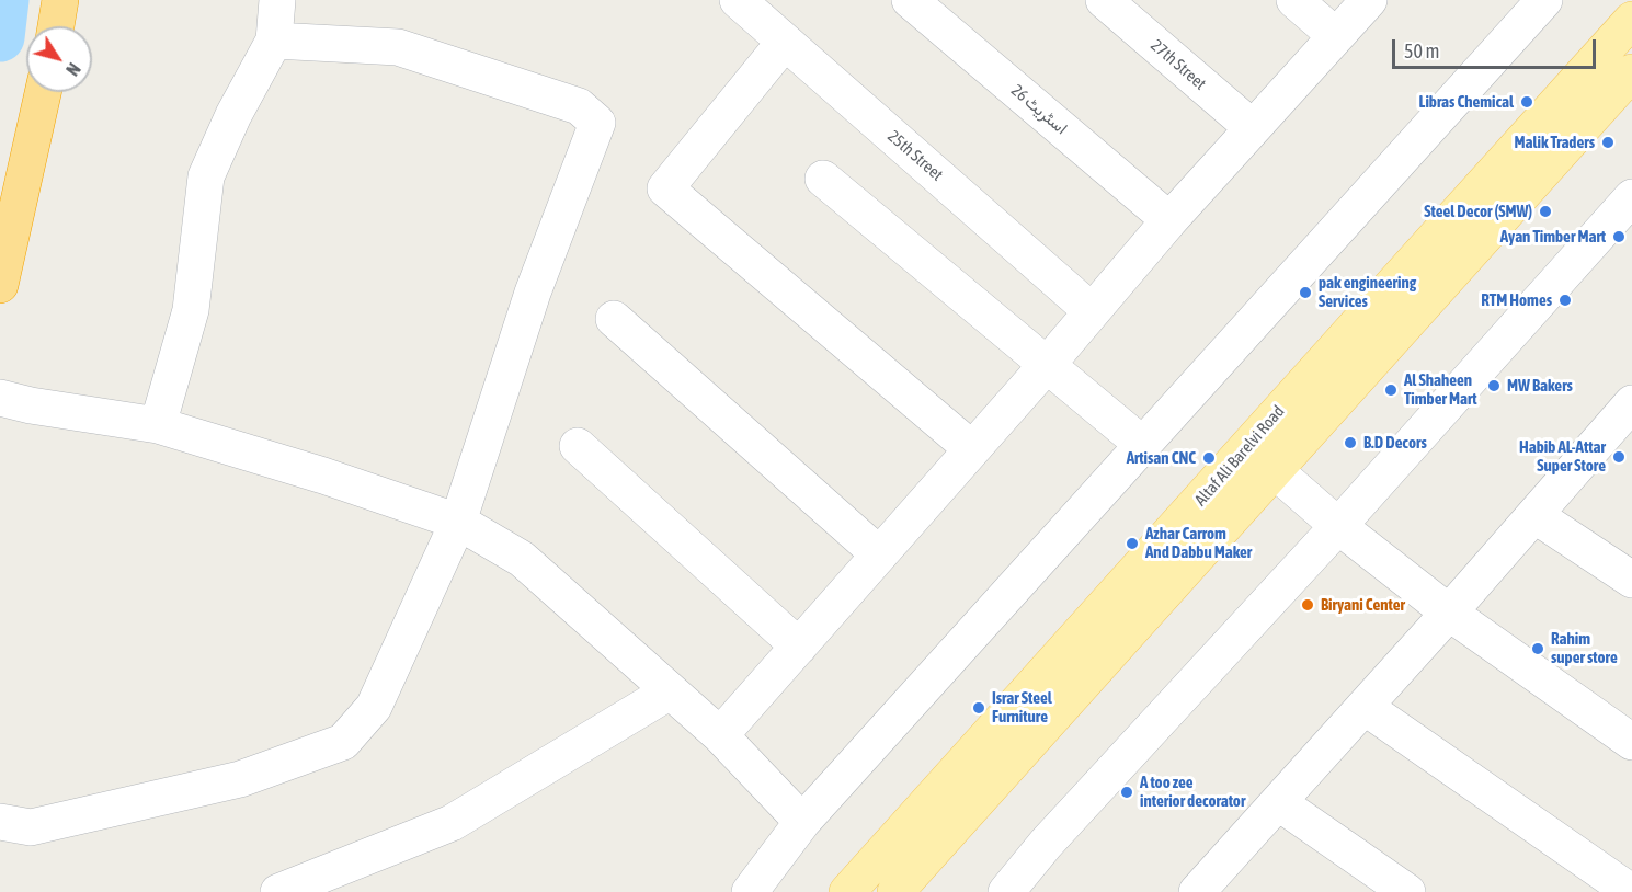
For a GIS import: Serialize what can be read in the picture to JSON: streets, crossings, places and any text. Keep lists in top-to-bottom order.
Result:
{
  "streets": {
    "main road": ["Altaf Ali Barelvi Road"],
    "street": ["27th Street", "اسٹریٹ 26", "25th Street"]
  },
  "places": [
    "Libras Chemical",
    "Malik Traders",
    "Steel Decor (SMW)",
    "Ayan Timber Mart",
    "pak engineering Services",
    "RTM Homes",
    "MW Bakers",
    "Al Shaheen Timber Mart",
    "B.D Decors",
    "Habib AL-Attar Super Store",
    "Artisan CNC",
    "Azhar Carrom And Dabbu Maker",
    "Biryani Center",
    "Rahim super store",
    "Israr Steel Furniture",
    "A too zee interior decorator"
  ],
  "scale_bar": "50 m",
  "north": "bottom right"
}
